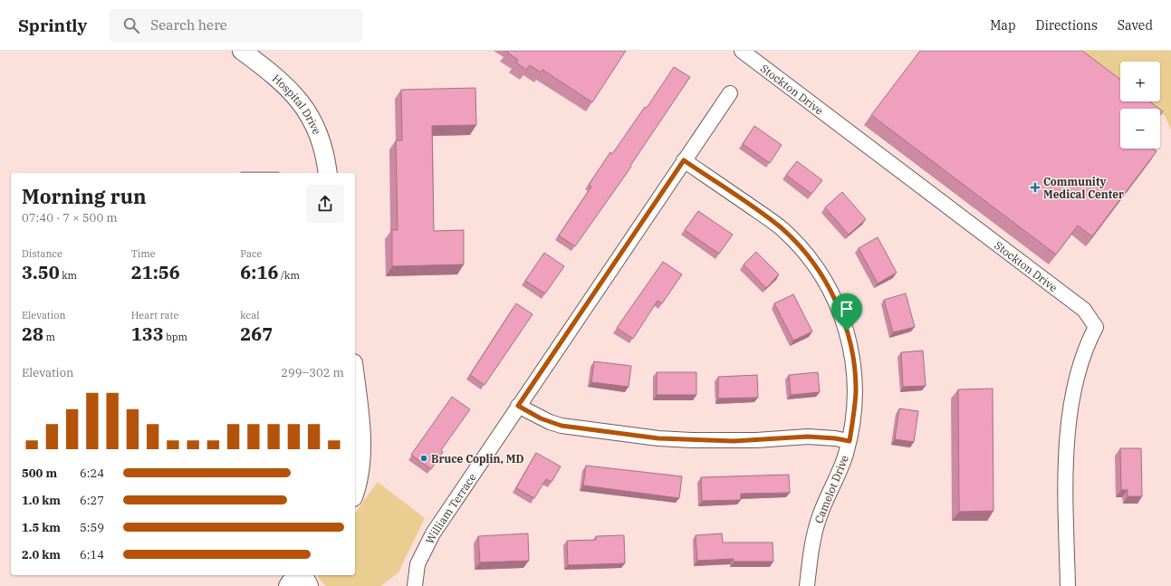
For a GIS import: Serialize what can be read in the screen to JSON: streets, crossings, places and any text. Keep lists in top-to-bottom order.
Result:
{
  "streets": {
    "street": [
      "Stockton Drive",
      "Hospital Drive",
      "Camelot Drive",
      "William Terrace"
    ]
  },
  "crossings": [
    ["Camelot Drive", "William Terrace"]
  ],
  "places": {
    "health": ["Community Medical Center"],
    "other": ["Bruce Coplin, MD"]
  },
  "page": {
    "header": "Sprintly",
    "search": "Search here",
    "nav": ["Map", "Directions", "Saved"],
    "map_buttons": ["+", "−"],
    "heading": ["Morning run", "07:40 · 7 × 500 m"],
    "stats": [
      ["Distance", "3.50 km"],
      ["Time", "21:56"],
      ["Pace", "6:16 /km"],
      ["Elevation", "28 m"],
      ["Heart rate", "133 bpm"],
      ["kcal", "267"]
    ],
    "chart": ["Elevation", "299–302 m"],
    "list": [
      {
        "name": "500 m",
        "note": "6:24"
      },
      {
        "name": "1.0 km",
        "note": "6:27"
      },
      {
        "name": "1.5 km",
        "note": "5:59"
      },
      {
        "name": "2.0 km",
        "note": "6:14"
      }
    ]
  }
}
